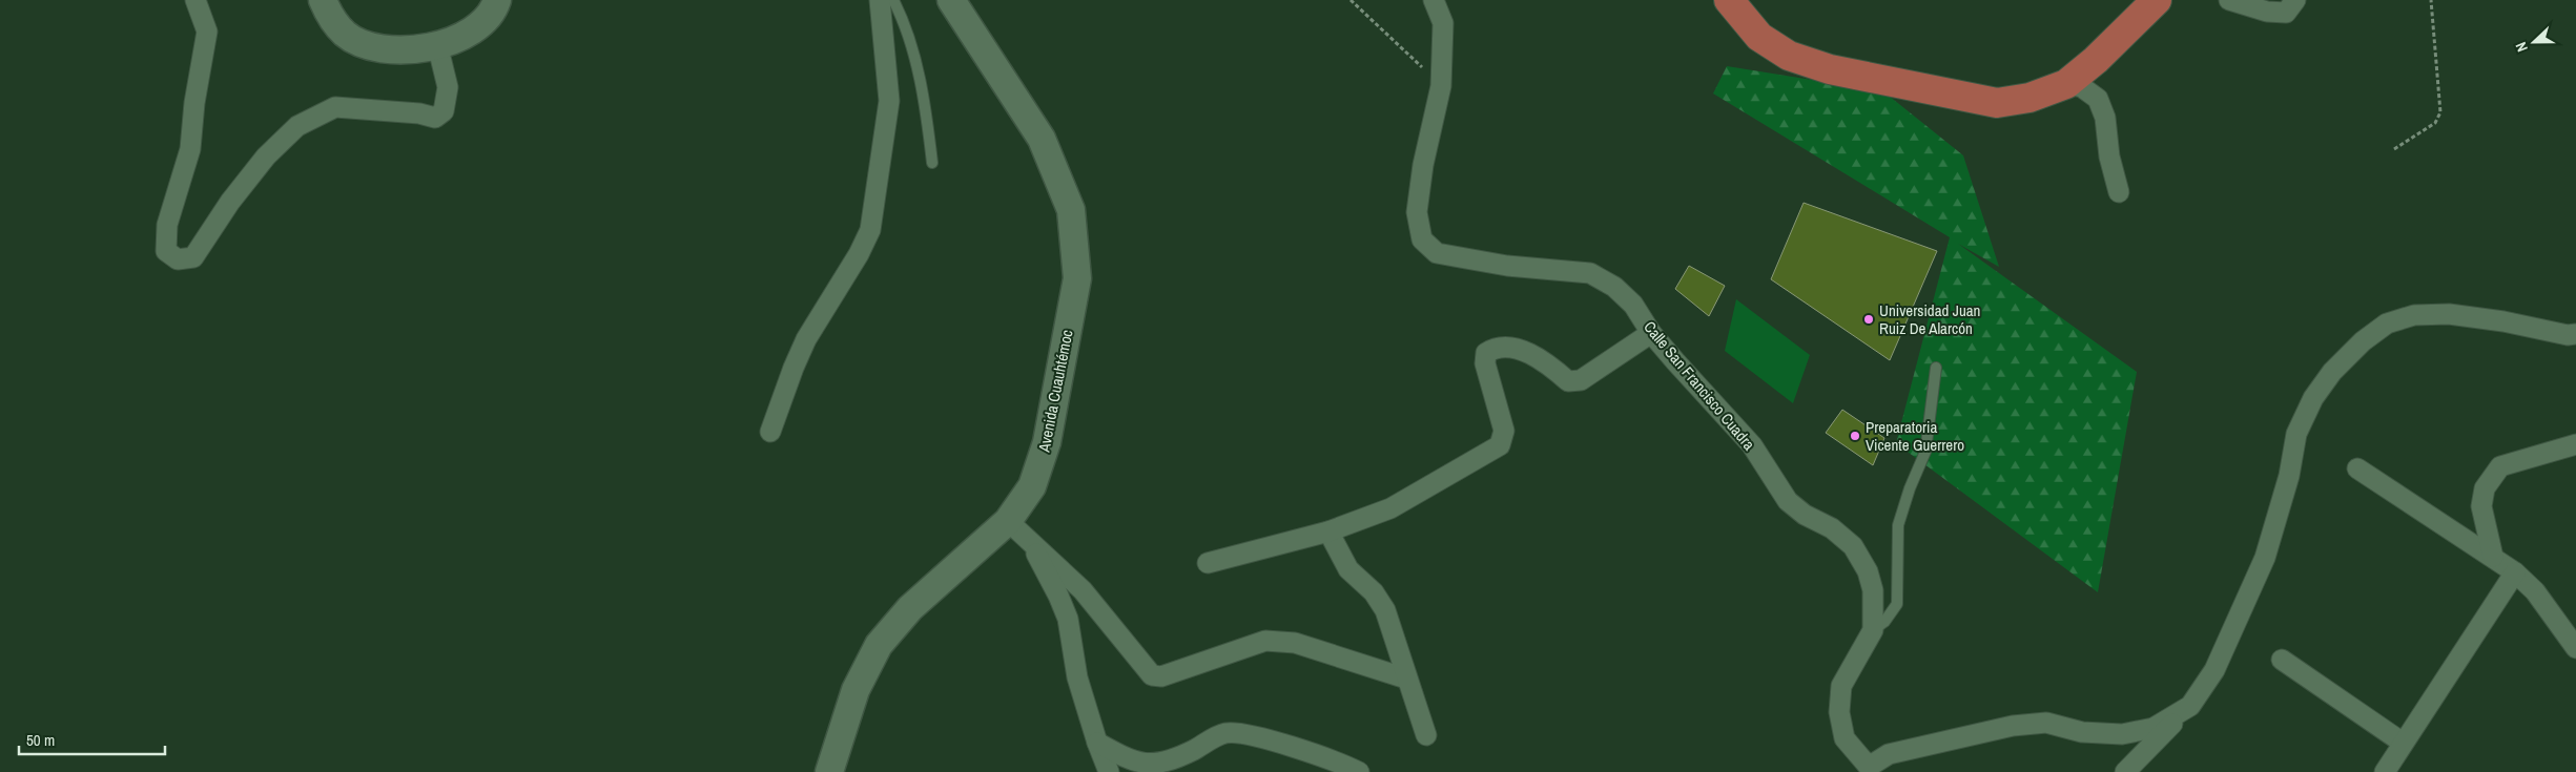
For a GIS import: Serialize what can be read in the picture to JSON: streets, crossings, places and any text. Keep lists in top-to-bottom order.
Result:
{
  "streets": {
    "main road": ["Avenida Cuauhtémoc"],
    "street": ["Calle San Francisco Cuadra"]
  },
  "places": ["Universidad Juan Ruiz De Alarcón", "Preparatoria Vicente Guerrero"],
  "scale_bar": "50 m",
  "north": "left"
}
